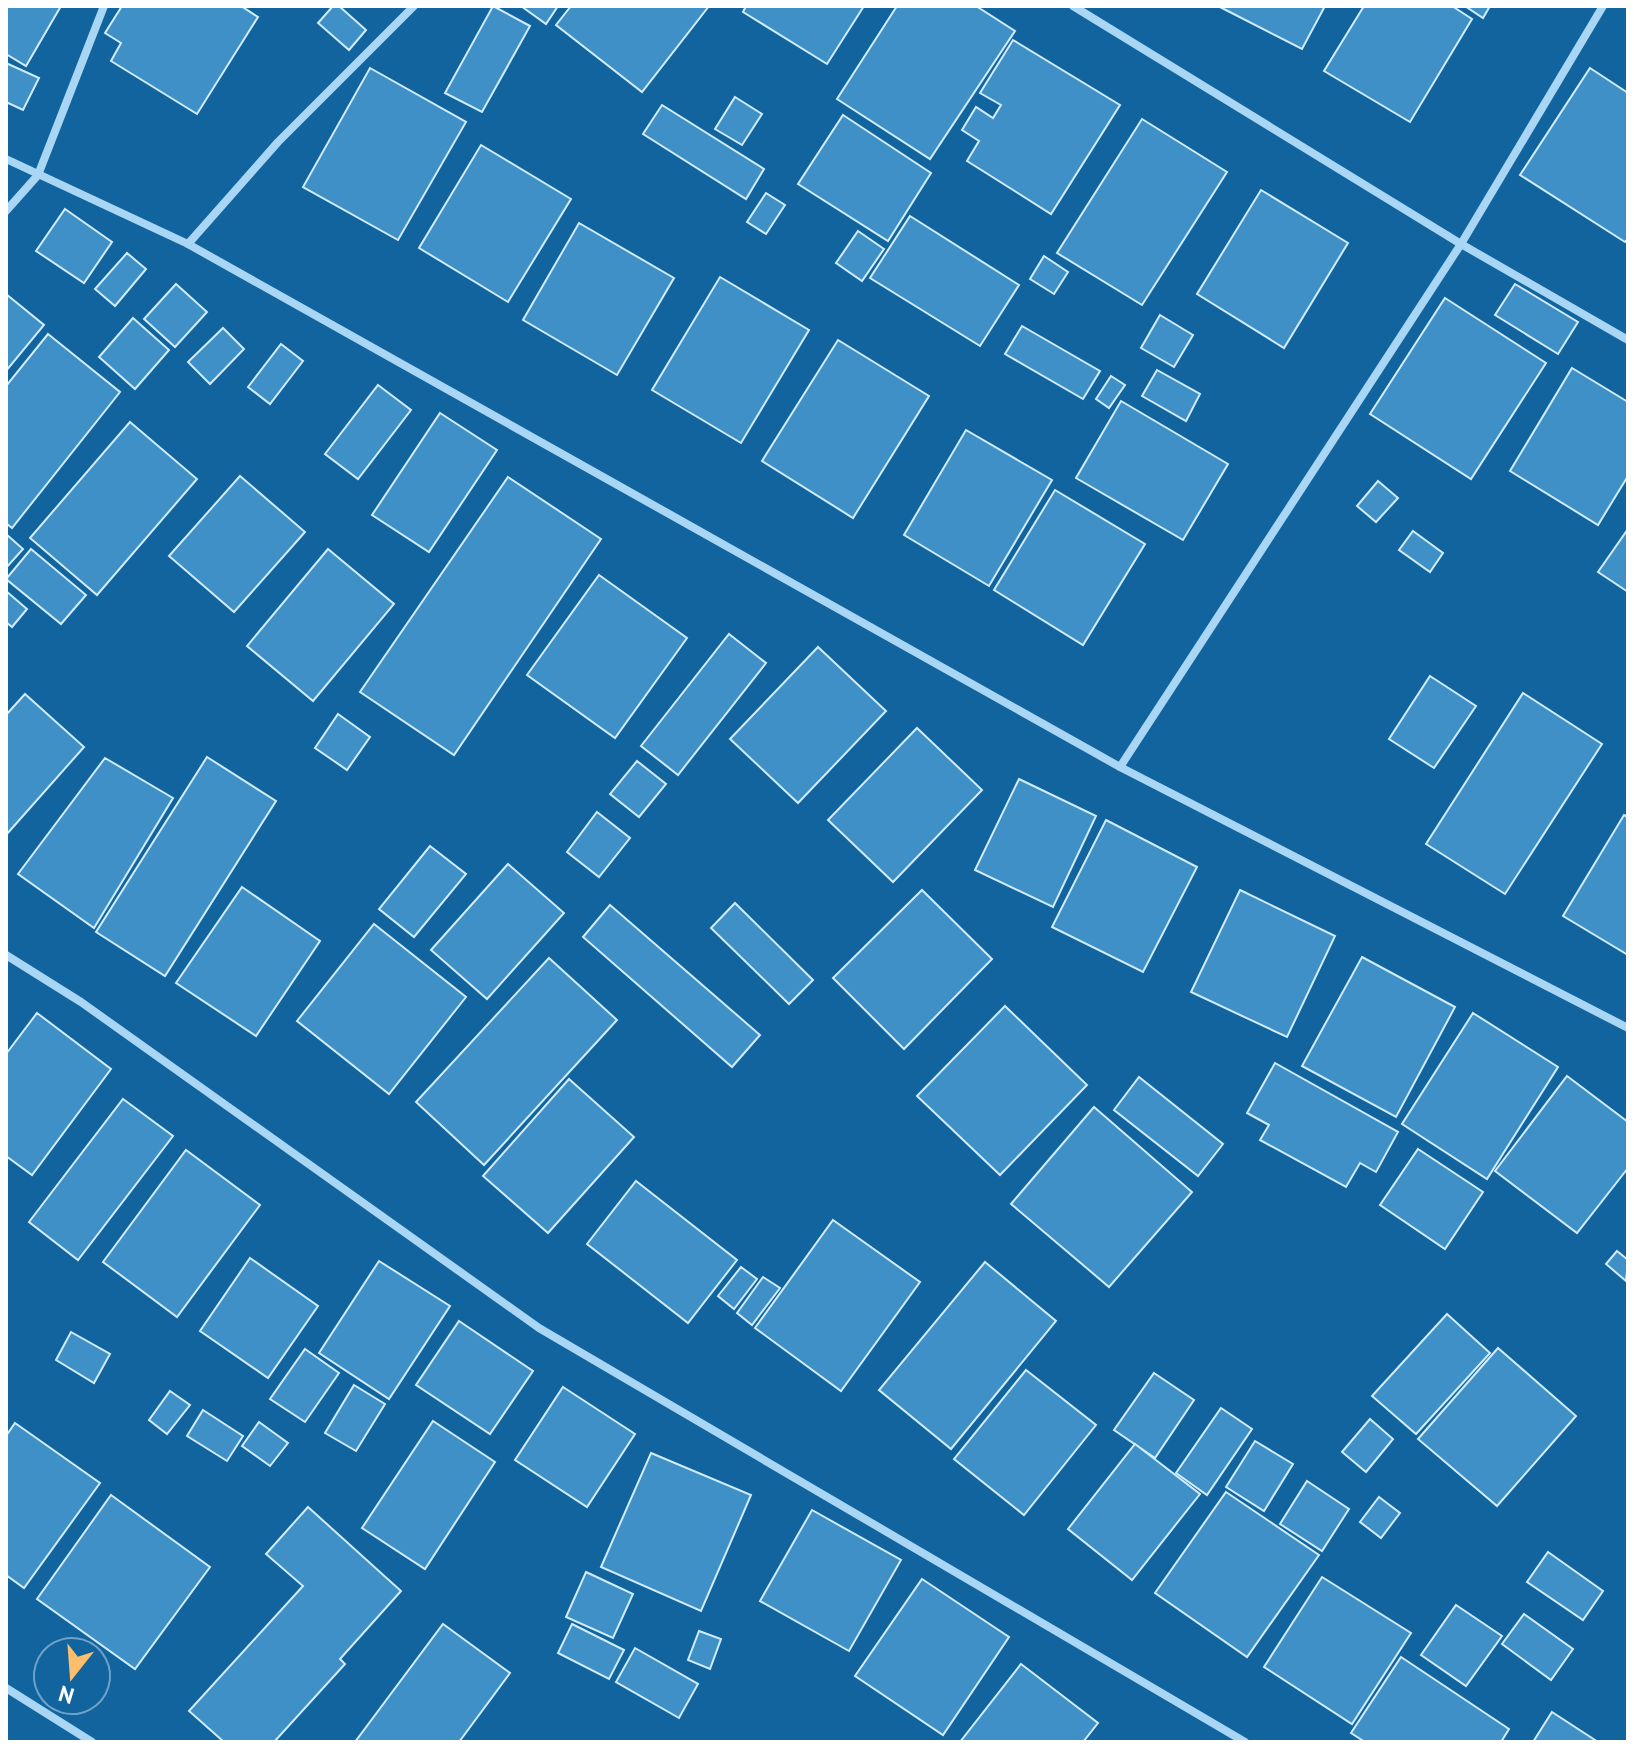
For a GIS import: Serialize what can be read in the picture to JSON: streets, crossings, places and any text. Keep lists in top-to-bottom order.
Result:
{
  "north": "bottom"
}
